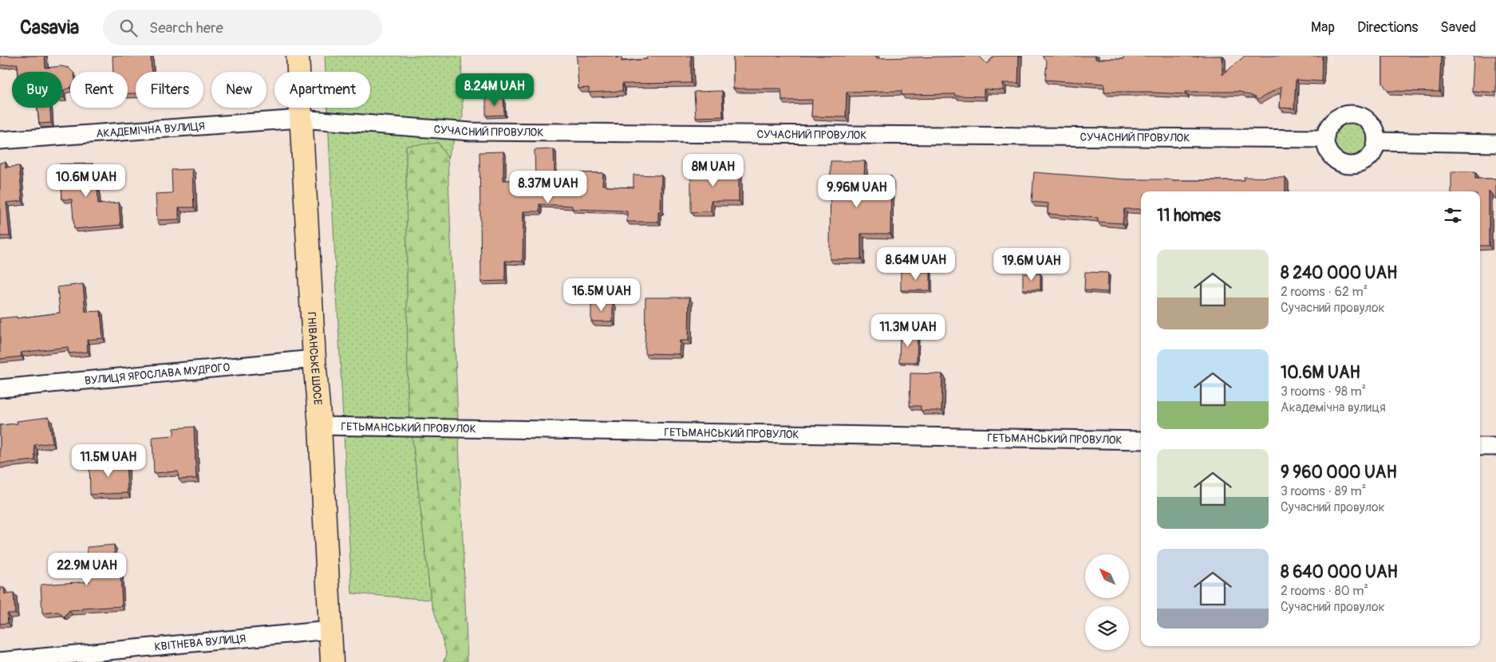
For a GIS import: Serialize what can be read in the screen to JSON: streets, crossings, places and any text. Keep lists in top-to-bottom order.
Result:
{
  "streets": {
    "main road": ["ГНІВАНСЬКЕ ШОСЕ"],
    "street": [
      "АКАДЕМІЧНА ВУЛИЦЯ",
      "СУЧАСНИЙ ПРОВУЛОК",
      "ВУЛИЦЯ ЯРОСЛАВА МУДРОГО",
      "ГЕТЬМАНСЬКИЙ ПРОВУЛОК",
      "КВІТНЕВА ВУЛИЦЯ"
    ]
  },
  "crossings": [
    ["АКАДЕМІЧНА ВУЛИЦЯ", "СУЧАСНИЙ ПРОВУЛОК"],
    ["АКАДЕМІЧНА ВУЛИЦЯ", "ГНІВАНСЬКЕ ШОСЕ"],
    ["СУЧАСНИЙ ПРОВУЛОК", "ГНІВАНСЬКЕ ШОСЕ"],
    ["ГНІВАНСЬКЕ ШОСЕ", "ВУЛИЦЯ ЯРОСЛАВА МУДРОГО"],
    ["ГНІВАНСЬКЕ ШОСЕ", "ГЕТЬМАНСЬКИЙ ПРОВУЛОК"],
    ["ГНІВАНСЬКЕ ШОСЕ", "КВІТНЕВА ВУЛИЦЯ"]
  ],
  "north": "top left",
  "page": {
    "header": "Casavia",
    "search": "Search here",
    "nav": ["Map", "Directions", "Saved"],
    "chip": [
      "Buy",
      "Rent",
      "Filters",
      "New",
      "Apartment"
    ],
    "price": [
      "8.24M UAH",
      "8M UAH",
      "10.6M UAH",
      "8.37M UAH",
      "9.96M UAH",
      "8.64M UAH",
      "19.6M UAH",
      "16.5M UAH",
      "11.3M UAH",
      "11.5M UAH",
      "22.9M UAH"
    ],
    "heading": "11 homes",
    "list": [
      {
        "name": "8 240 000 UAH",
        "note": "2 rooms · 62 m² · Сучасний провулок"
      },
      {
        "name": "10.6M UAH",
        "note": "3 rooms · 98 m² · Академічна вулиця"
      },
      {
        "name": "9 960 000 UAH",
        "note": "3 rooms · 89 m² · Сучасний провулок"
      },
      {
        "name": "8 640 000 UAH",
        "note": "2 rooms · 80 m² · Сучасний провулок"
      }
    ]
  }
}
